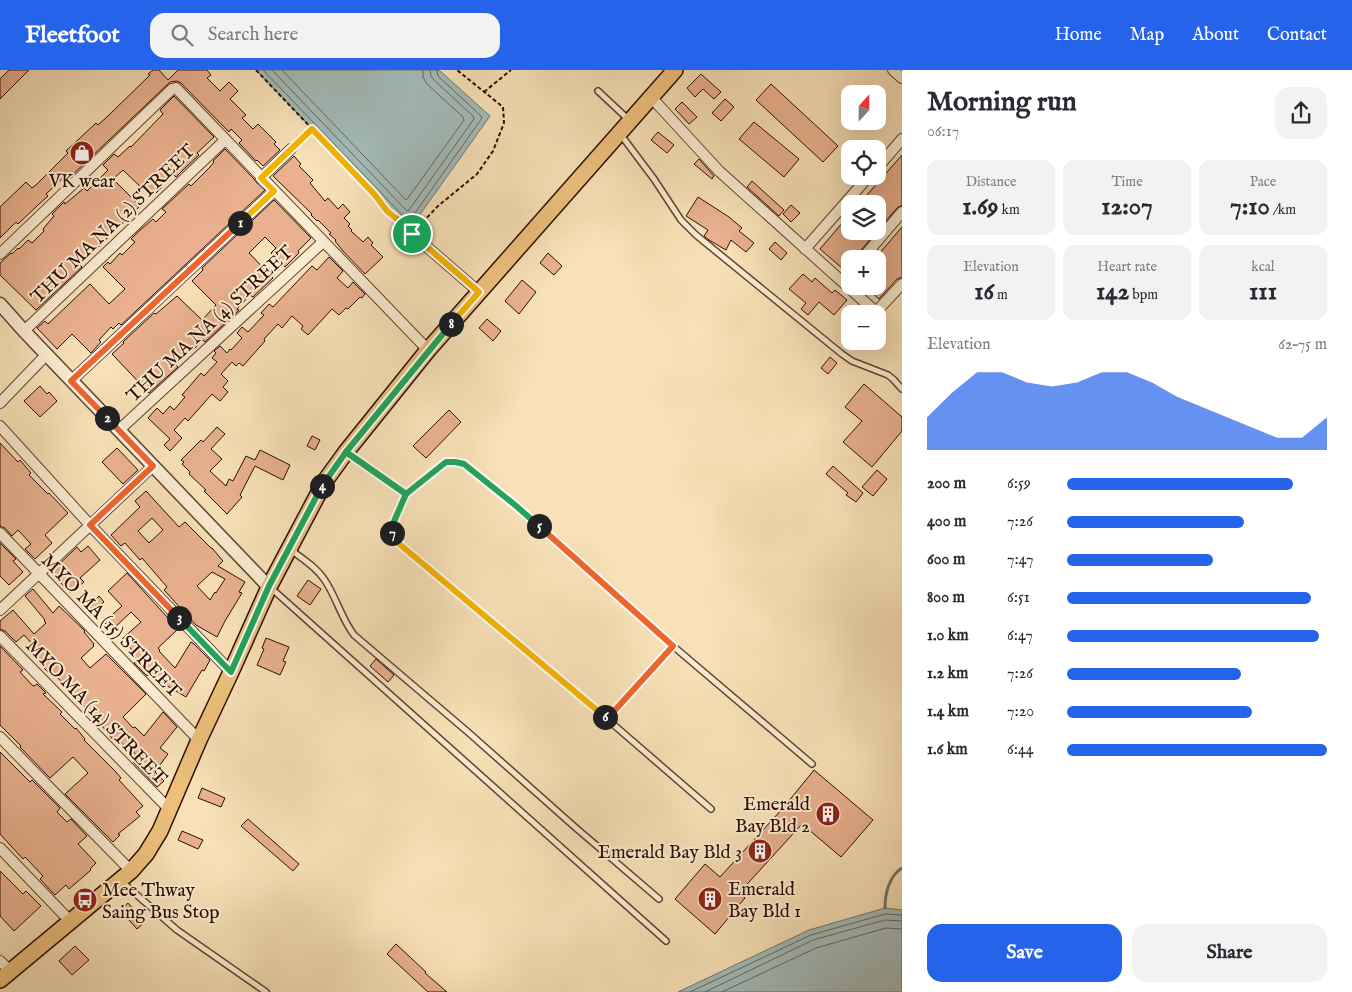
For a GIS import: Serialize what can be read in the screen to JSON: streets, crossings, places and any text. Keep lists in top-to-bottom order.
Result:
{
  "streets": {
    "street": [
      "THU MA NA (2) STREET",
      "THU MA NA (4) STREET",
      "MYO MA (15) STREET",
      "MYO MA (14) STREET"
    ]
  },
  "places": {
    "shop": ["VK wear"],
    "building": ["Emerald Bay Bld 2", "Emerald Bay Bld 3", "Emerald Bay Bld 1"],
    "bus stop": ["Mee Thway Saing Bus Stop"]
  },
  "north": "top",
  "page": {
    "header": "Fleetfoot",
    "search": "Search here",
    "nav": [
      "Home",
      "Map",
      "About",
      "Contact"
    ],
    "heading": ["Morning run", "06:17"],
    "map_buttons": ["+", "−"],
    "stats": [
      ["Distance", "1.69 km"],
      ["Time", "12:07"],
      ["Pace", "7:10 /km"],
      ["Elevation", "16 m"],
      ["Heart rate", "142 bpm"],
      ["kcal", "111"]
    ],
    "pins": [
      "1",
      "8",
      "2",
      "4",
      "5",
      "7",
      "3",
      "6"
    ],
    "chart": ["Elevation", "62–75 m"],
    "list": [
      {
        "name": "200 m",
        "note": "6:59"
      },
      {
        "name": "400 m",
        "note": "7:26"
      },
      {
        "name": "600 m",
        "note": "7:47"
      },
      {
        "name": "800 m",
        "note": "6:51"
      },
      {
        "name": "1.0 km",
        "note": "6:47"
      },
      {
        "name": "1.2 km",
        "note": "7:26"
      },
      {
        "name": "1.4 km",
        "note": "7:20"
      },
      {
        "name": "1.6 km",
        "note": "6:44"
      }
    ],
    "buttons": ["Save", "Share"]
  }
}
